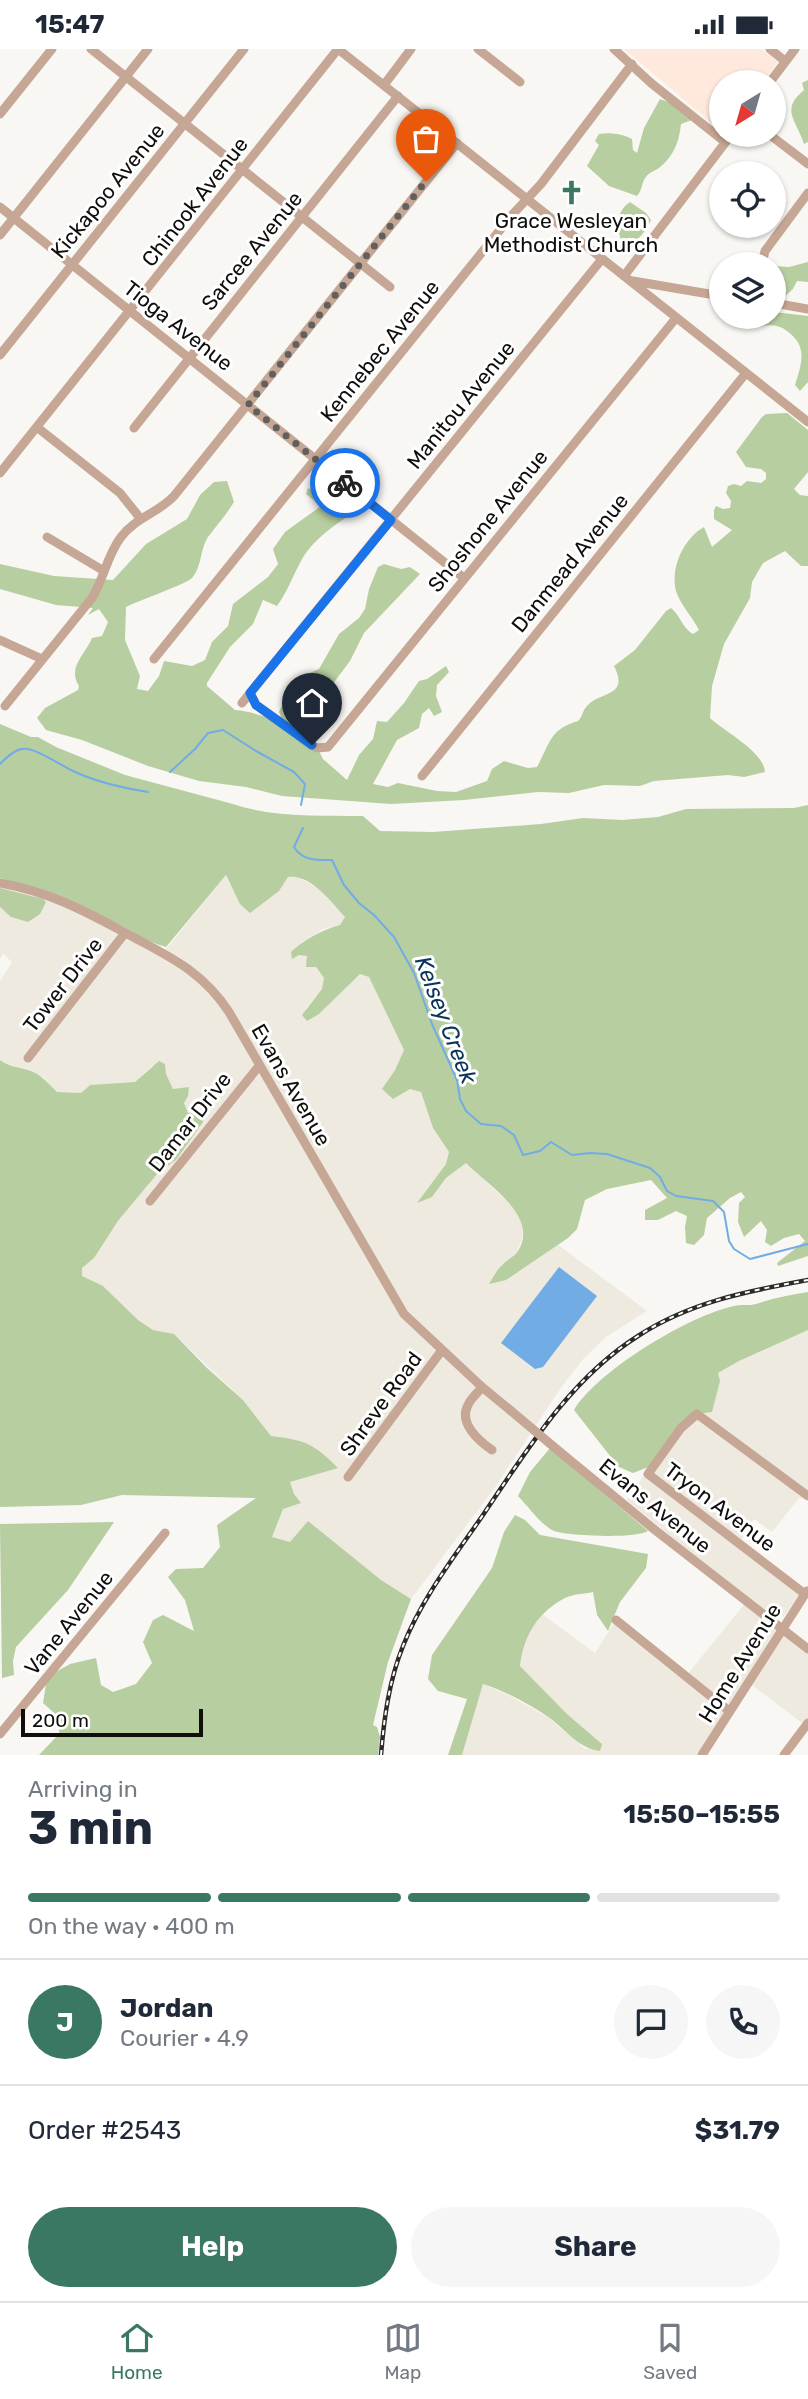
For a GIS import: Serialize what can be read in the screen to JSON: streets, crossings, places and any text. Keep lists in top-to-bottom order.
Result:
{
  "streets": {
    "street": [
      "Kickapoo Avenue",
      "Chinook Avenue",
      "Sarcee Avenue",
      "Tioga Avenue",
      "Kennebec Avenue",
      "Manitou Avenue",
      "Shoshone Avenue",
      "Danmead Avenue",
      "Tower Drive",
      "Evans Avenue",
      "Damar Drive",
      "Shreve Road",
      "Tryon Avenue",
      "Vane Avenue",
      "Home Avenue"
    ]
  },
  "crossings": [
    ["Kickapoo Avenue", "Tioga Avenue"],
    ["Chinook Avenue", "Tioga Avenue"],
    ["Sarcee Avenue", "Tioga Avenue"],
    ["Tioga Avenue", "Kennebec Avenue"],
    ["Tioga Avenue", "Manitou Avenue"],
    ["Tioga Avenue", "Shoshone Avenue"],
    ["Manitou Avenue", "Shoshone Avenue"],
    ["Tower Drive", "Evans Avenue"],
    ["Evans Avenue", "Damar Drive"],
    ["Evans Avenue", "Shreve Road"],
    ["Evans Avenue", "Home Avenue"],
    ["Tryon Avenue", "Home Avenue"]
  ],
  "water": ["Kelsey Creek"],
  "places": {
    "church": ["Grace Wesleyan Methodist Church"]
  },
  "scale_bar": "200 m",
  "north": "bottom left",
  "page": {
    "status": "15:47",
    "scale": "200 m",
    "heading": ["3 min", "Arriving in", "15:50–15:55"],
    "panel": [
      "Jordan",
      "Courier · 4.9",
      "Order #2543",
      "$31.79"
    ],
    "bar": "On the way · 400 m",
    "round": "J",
    "buttons": ["Help", "Share"],
    "tabs": ["Home", "Map", "Saved"]
  }
}
